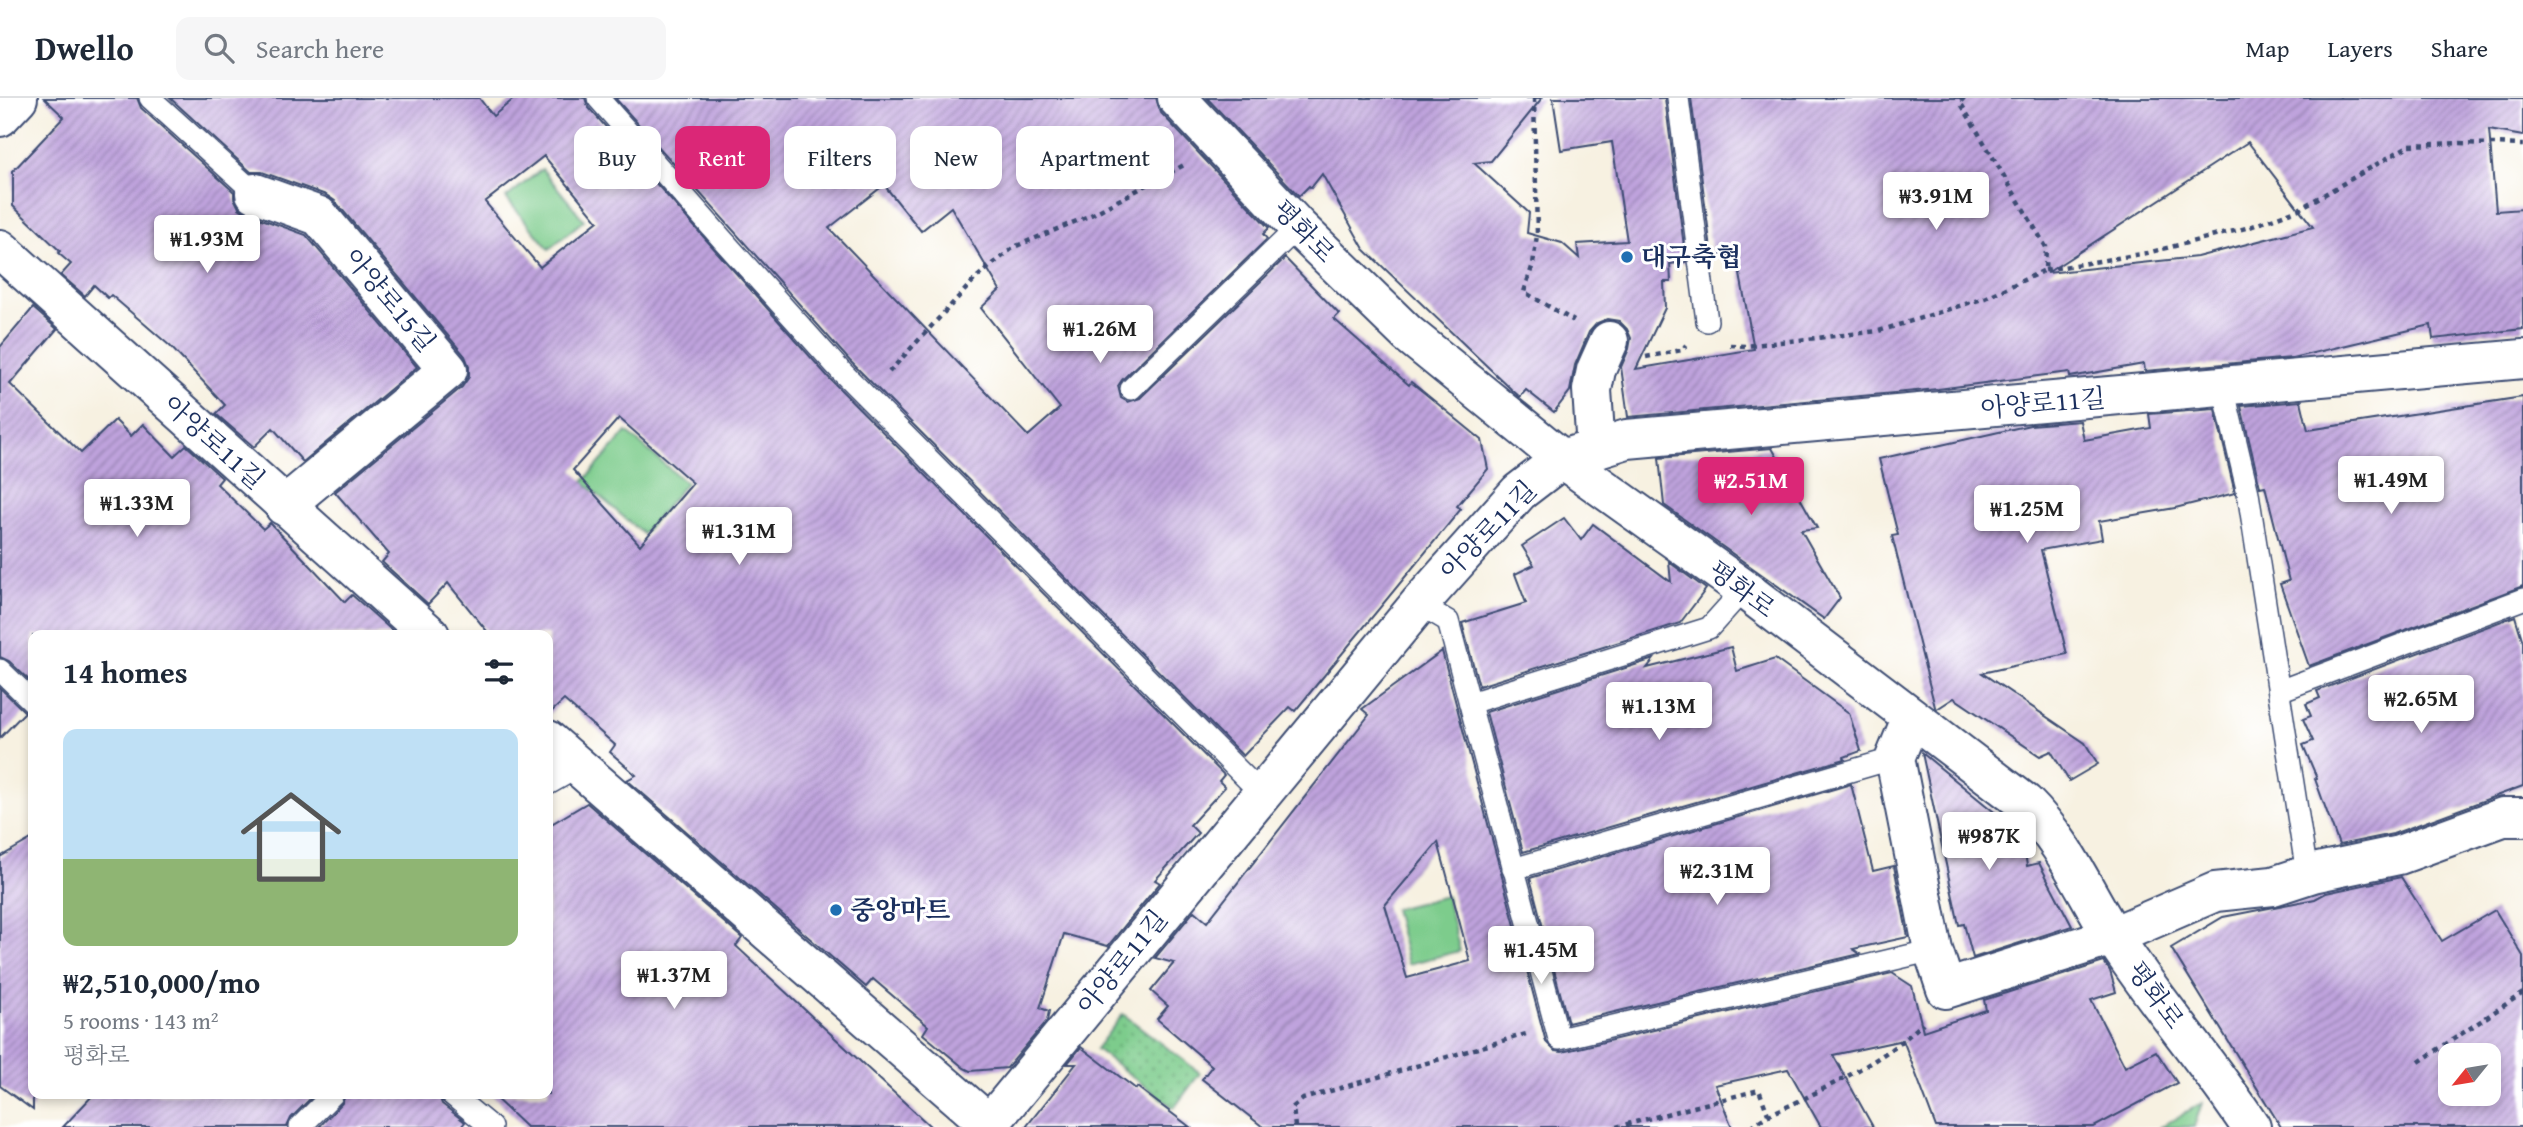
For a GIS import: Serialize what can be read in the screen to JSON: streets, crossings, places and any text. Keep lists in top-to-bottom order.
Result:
{
  "streets": {
    "street": ["평화로", "아양로15길", "아양로11길"]
  },
  "crossings": [
    ["평화로", "아양로11길"],
    ["아양로15길", "아양로11길"]
  ],
  "places": ["대구축협", "중앙마트"],
  "north": "bottom left",
  "page": {
    "header": "Dwello",
    "search": "Search here",
    "nav": ["Map", "Layers", "Share"],
    "chip": [
      "Buy",
      "Rent",
      "Filters",
      "New",
      "Apartment"
    ],
    "price": [
      "₩3.91M",
      "₩1.93M",
      "₩1.26M",
      "₩1.49M",
      "₩2.51M",
      "₩1.33M",
      "₩1.25M",
      "₩1.31M",
      "₩2.65M",
      "₩1.13M",
      "₩987K",
      "₩2.31M",
      "₩1.45M",
      "₩1.37M"
    ],
    "heading": "14 homes",
    "list": [
      {
        "name": "₩2,510,000/mo",
        "note": "5 rooms · 143 m² · 평화로"
      }
    ]
  }
}
